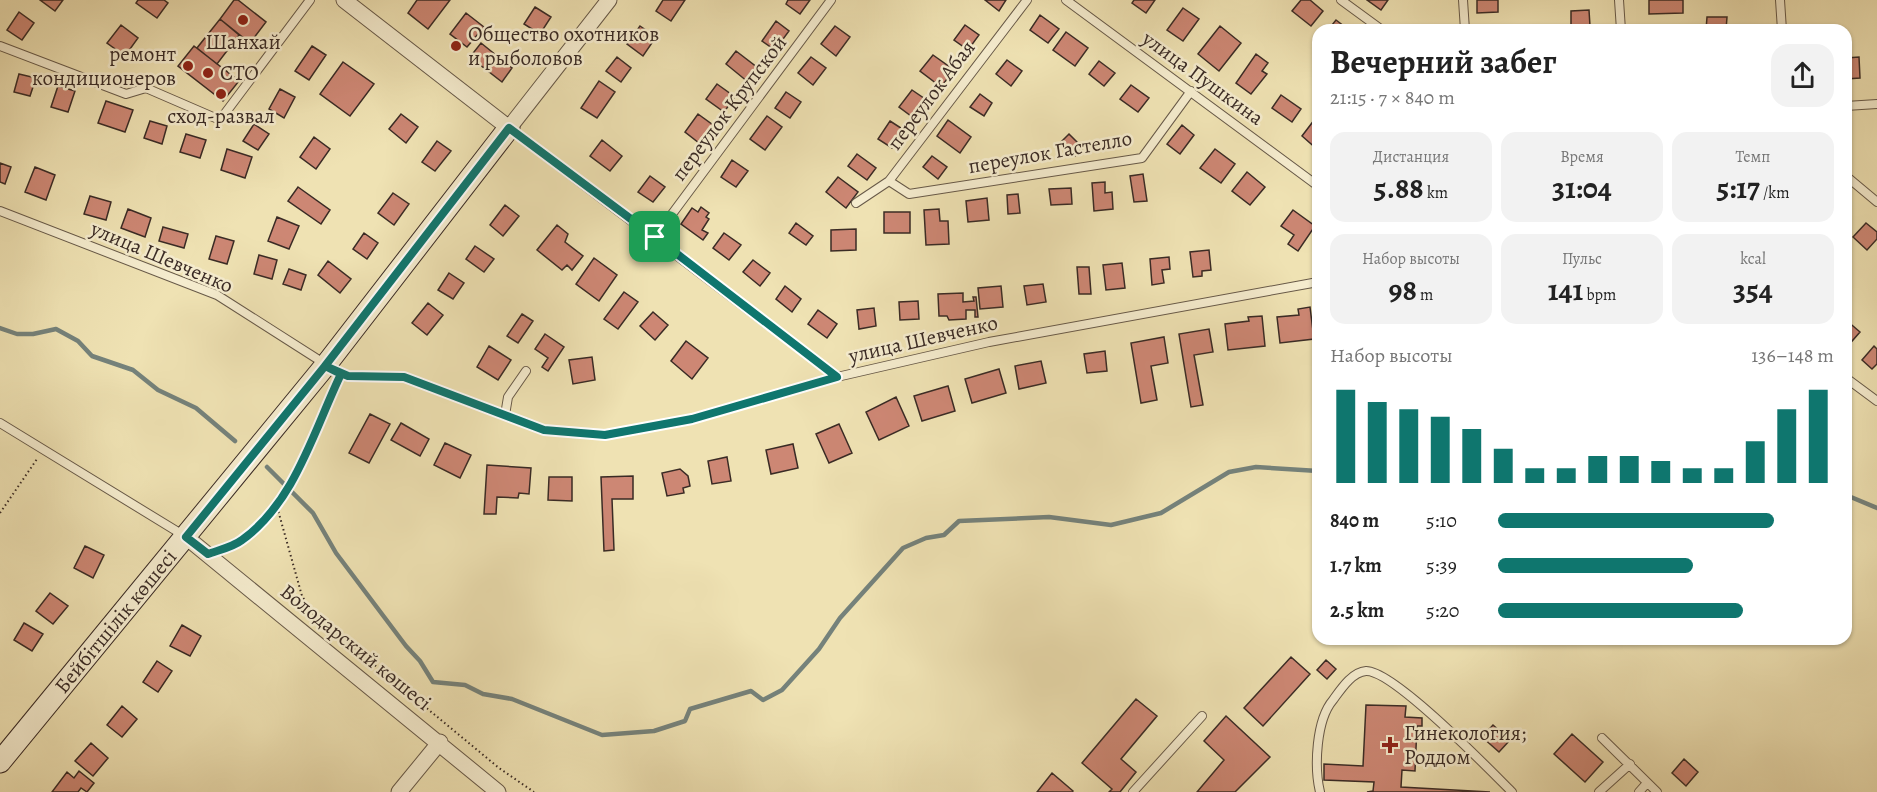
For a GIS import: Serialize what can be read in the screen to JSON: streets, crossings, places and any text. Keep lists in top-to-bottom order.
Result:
{
  "streets": {
    "street": ["Бейбітшілік көшесі", "Володарский көшесі"],
    "lane": [
      "улица Пушкина",
      "переулок Абая",
      "переулок Крупской",
      "переулок Гастелло",
      "улица Шевченко"
    ]
  },
  "crossings": [
    ["улица Пушкина", "переулок Гастелло"],
    ["переулок Абая", "переулок Гастелло"],
    ["улица Шевченко", "Бейбітшілік көшесі"],
    ["Бейбітшілік көшесі", "Володарский көшесі"]
  ],
  "places": {
    "other": [
      "Шанхай",
      "Общество охотников и рыболовов",
      "ремонт кондиционеров",
      "СТО",
      "сход-развал"
    ],
    "health": ["Гинекология; Роддом"]
  },
  "page": {
    "heading": ["Вечерний забег", "21:15 · 7 × 840 m"],
    "stats": [
      ["Дистанция", "5.88 km"],
      ["Время", "31:04"],
      ["Темп", "5:17 /km"],
      ["Набор высоты", "98 m"],
      ["Пульс", "141 bpm"],
      ["kcal", "354"]
    ],
    "chart": ["Набор высоты", "136–148 m"],
    "list": [
      {
        "name": "840 m",
        "note": "5:10"
      },
      {
        "name": "1.7 km",
        "note": "5:39"
      },
      {
        "name": "2.5 km",
        "note": "5:20"
      }
    ]
  }
}
